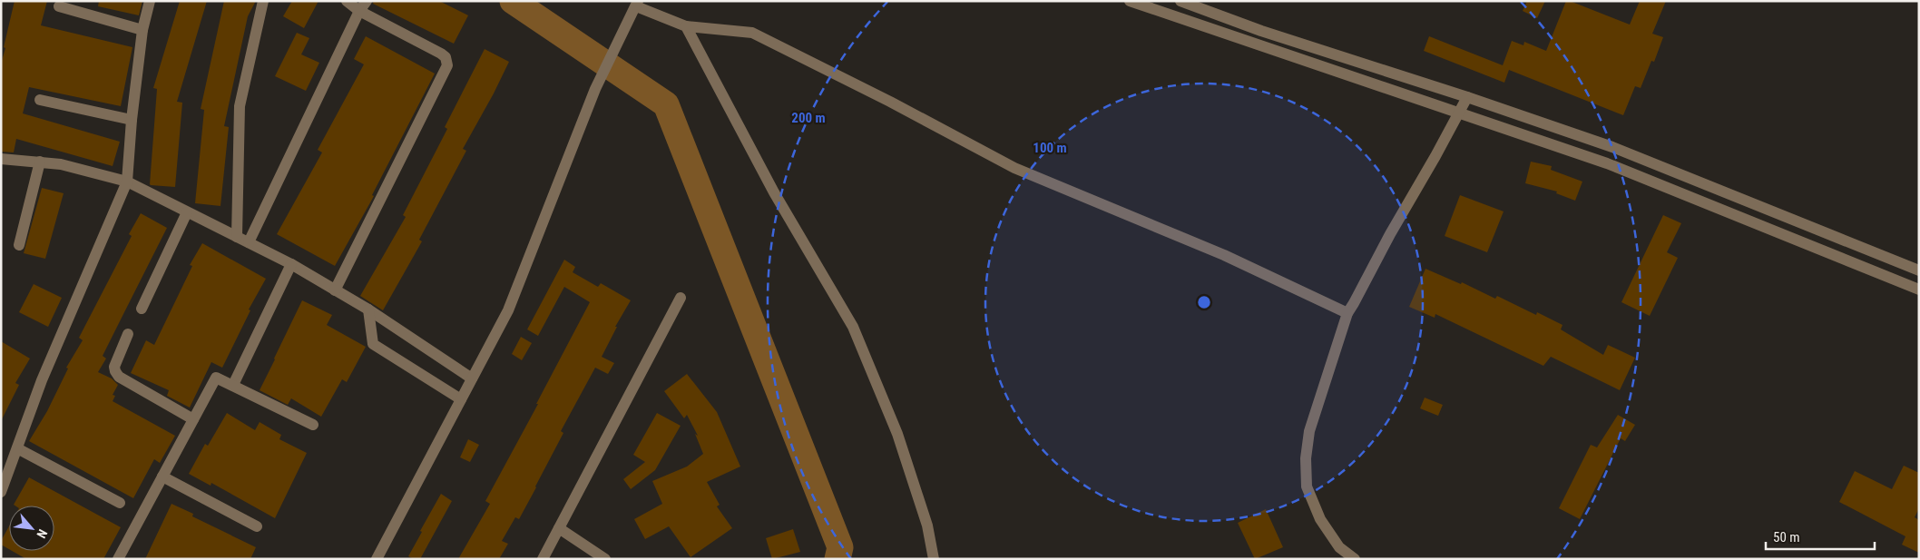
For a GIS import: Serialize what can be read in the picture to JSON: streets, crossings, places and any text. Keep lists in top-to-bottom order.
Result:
{
  "scale_bar": "50 m",
  "north": "bottom right",
  "rings": ["200 m", "100 m"]
}
